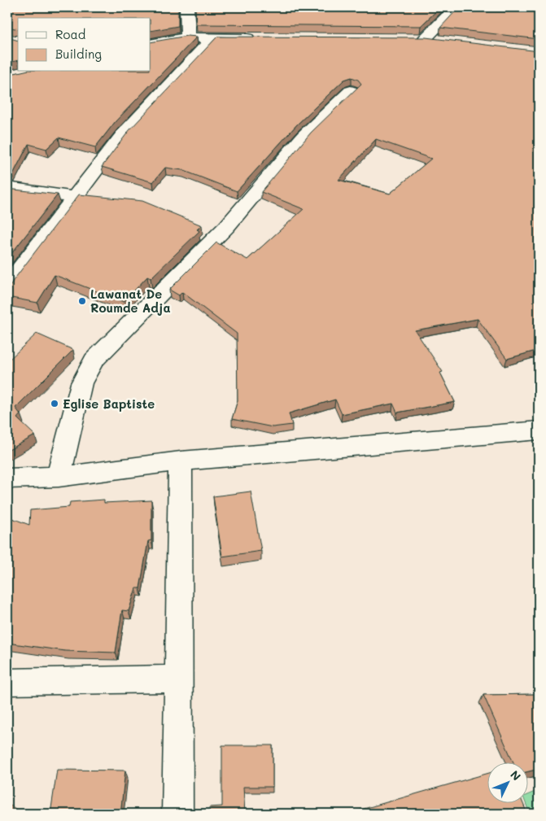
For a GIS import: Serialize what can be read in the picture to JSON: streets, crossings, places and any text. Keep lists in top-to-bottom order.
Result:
{
  "places": ["Lawanat De Roumde Adja", "Eglise Baptiste"],
  "legend": ["Road", "Building"],
  "north": "top right"
}
